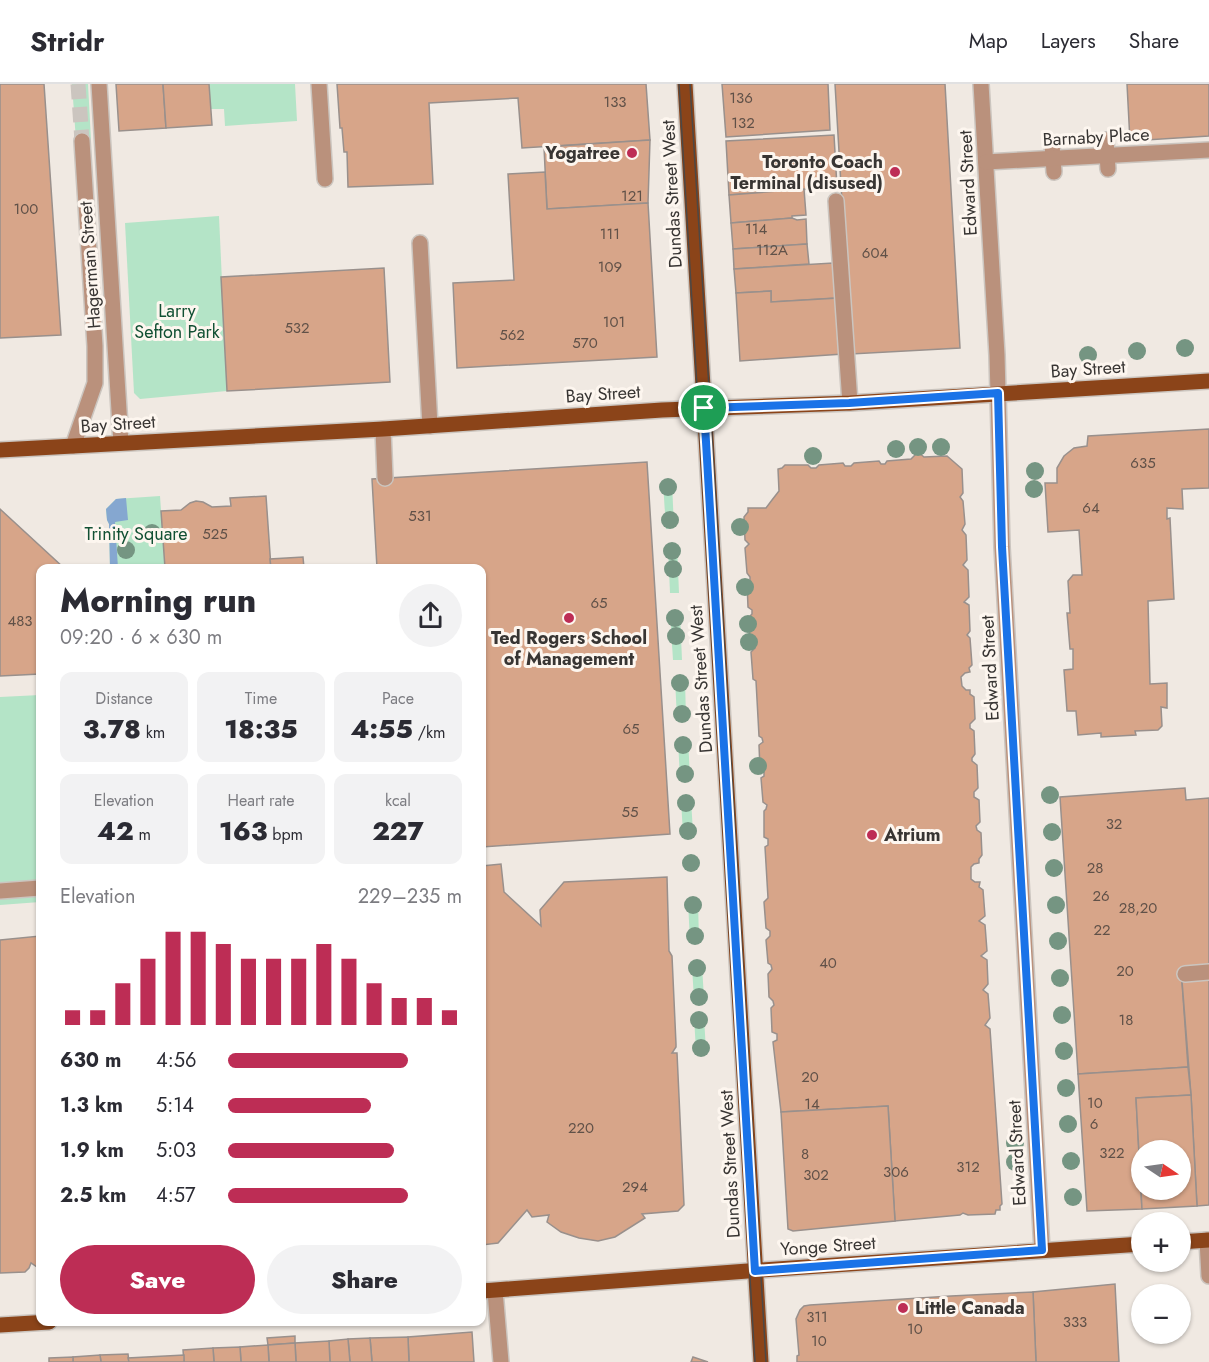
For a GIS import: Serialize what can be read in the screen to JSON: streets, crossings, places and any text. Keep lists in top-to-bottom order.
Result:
{
  "streets": {
    "main road": ["Dundas Street West", "Bay Street", "Yonge Street"],
    "street": ["Barnaby Place", "Edward Street", "Hagerman Street"]
  },
  "crossings": [
    ["Barnaby Place", "Edward Street"],
    ["Edward Street", "Bay Street"],
    ["Edward Street", "Yonge Street"],
    ["Dundas Street West", "Bay Street"],
    ["Dundas Street West", "Yonge Street"],
    ["Hagerman Street", "Bay Street"]
  ],
  "parks": ["Larry Sefton Park", "Trinity Square"],
  "places": [
    "Yogatree",
    "Toronto Coach Terminal (disused)",
    "Ted Rogers School of Management",
    "Atrium",
    "Little Canada"
  ],
  "house_numbers": [
    "136",
    "133",
    "132",
    "121",
    "100",
    "114",
    "111",
    "112A",
    "604",
    "109",
    "101",
    "532",
    "562",
    "570",
    "635",
    "64",
    "531",
    "525",
    "65",
    "483",
    "65",
    "55",
    "32",
    "28",
    "26",
    "28,20",
    "22",
    "40",
    "20",
    "18",
    "20",
    "10",
    "14",
    "6",
    "220",
    "322",
    "8",
    "312",
    "306",
    "302",
    "294",
    "311",
    "333",
    "10",
    "10"
  ],
  "north": "right",
  "page": {
    "header": "Stridr",
    "nav": ["Map", "Layers", "Share"],
    "heading": ["Morning run", "09:20 · 6 × 630 m"],
    "stats": [
      ["Distance", "3.78 km"],
      ["Time", "18:35"],
      ["Pace", "4:55 /km"],
      ["Elevation", "42 m"],
      ["Heart rate", "163 bpm"],
      ["kcal", "227"]
    ],
    "chart": ["Elevation", "229–235 m"],
    "list": [
      {
        "name": "630 m",
        "note": "4:56"
      },
      {
        "name": "1.3 km",
        "note": "5:14"
      },
      {
        "name": "1.9 km",
        "note": "5:03"
      },
      {
        "name": "2.5 km",
        "note": "4:57"
      }
    ],
    "map_buttons": ["+", "−"],
    "buttons": ["Save", "Share"]
  }
}
